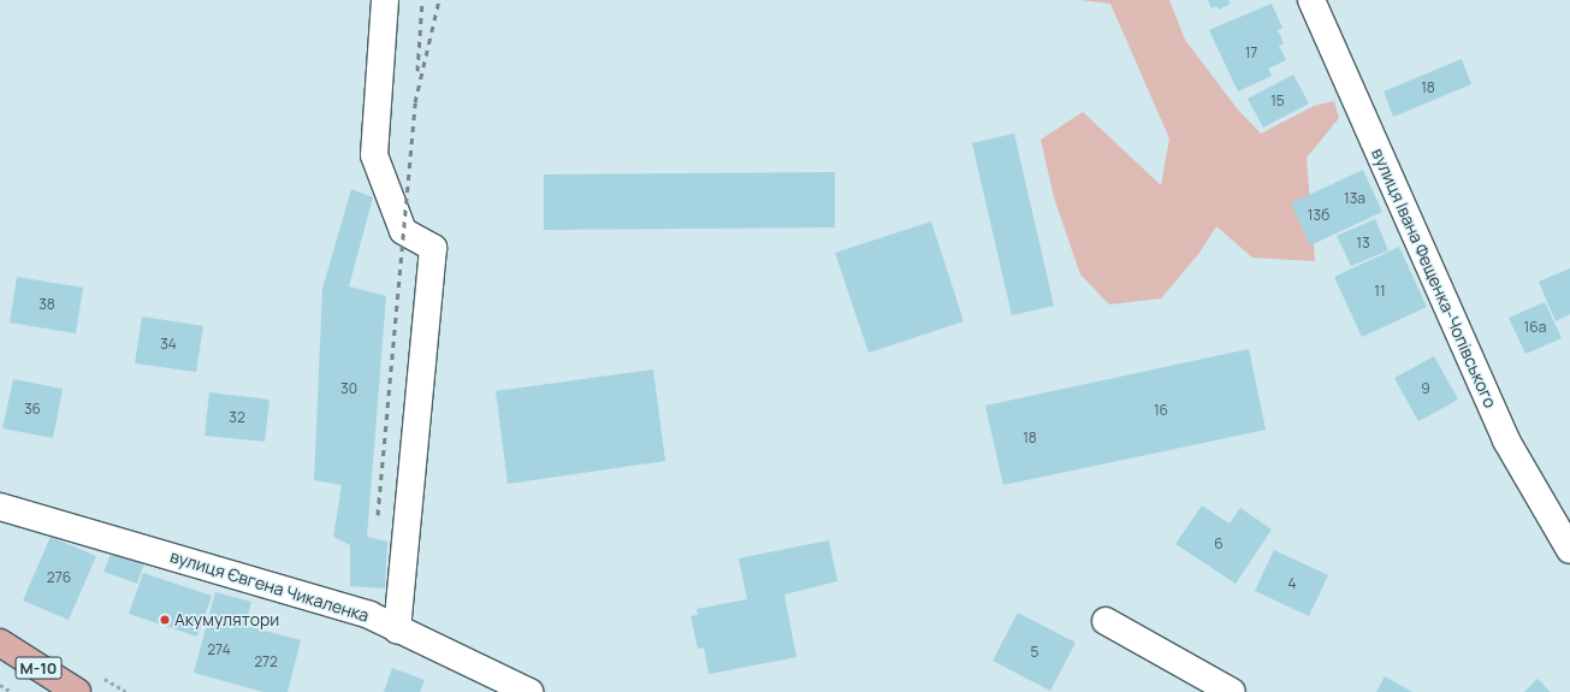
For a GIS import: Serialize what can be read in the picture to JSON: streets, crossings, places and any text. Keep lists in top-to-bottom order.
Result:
{
  "streets": {
    "main road": ["М-10"],
    "street": ["вулиця Івана Фещенка-Чопівського", "вулиця Євгена Чикаленка"]
  },
  "places": ["Акумулятори"],
  "house_numbers": [
    "17",
    "18",
    "15",
    "13а",
    "13б",
    "13",
    "11",
    "38",
    "16а",
    "34",
    "30",
    "9",
    "36",
    "16",
    "32",
    "18",
    "6",
    "276",
    "4",
    "274",
    "5",
    "272"
  ]
}
